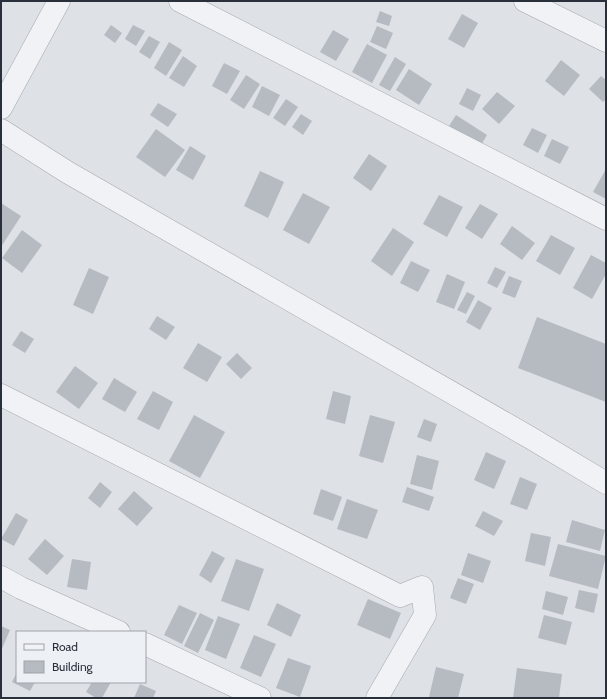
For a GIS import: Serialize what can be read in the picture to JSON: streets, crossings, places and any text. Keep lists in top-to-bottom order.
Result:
{
  "legend": ["Road", "Building"]
}
